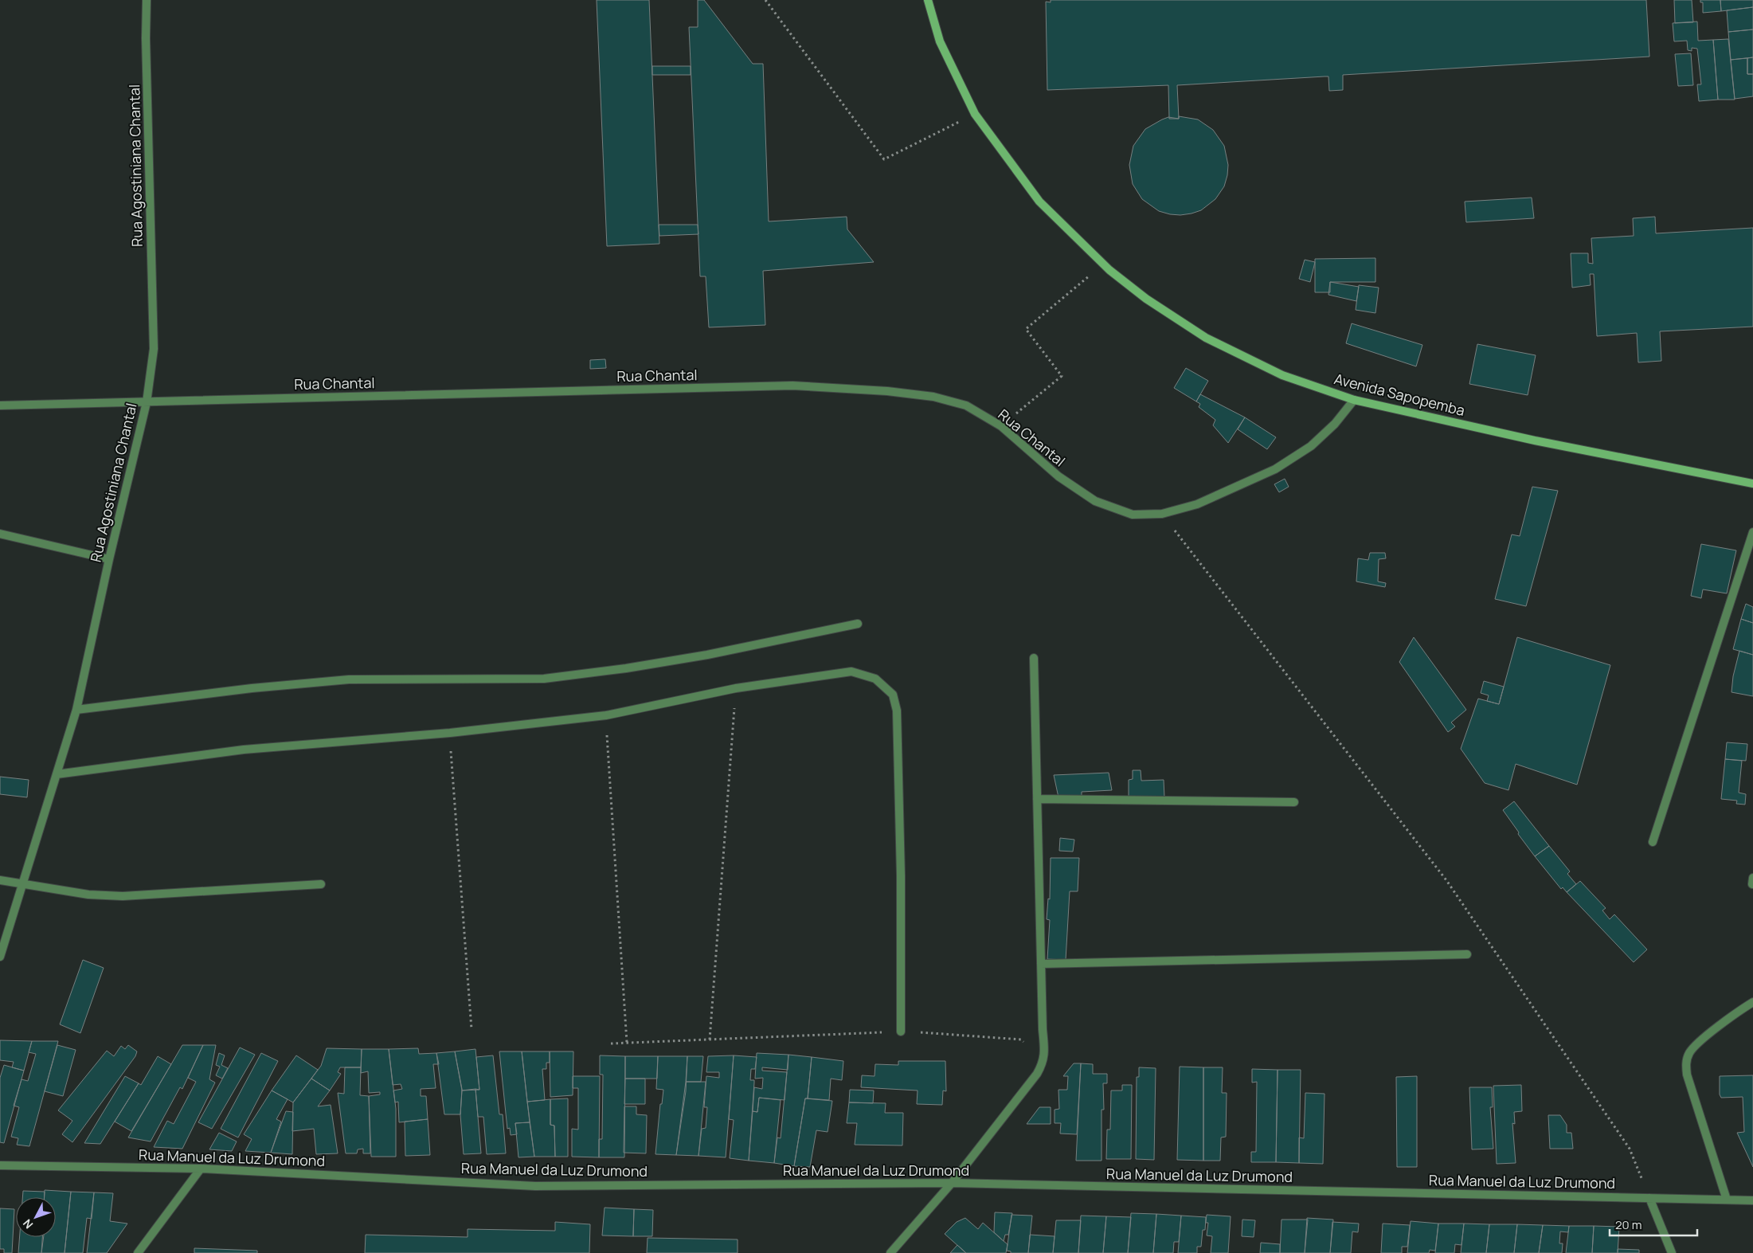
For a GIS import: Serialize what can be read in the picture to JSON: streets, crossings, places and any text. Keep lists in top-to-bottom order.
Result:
{
  "streets": {
    "main road": ["Avenida Sapopemba"],
    "street": ["Rua Agostiniana Chantal", "Rua Chantal", "Rua Manuel da Luz Drumond"]
  },
  "crossings": [
    ["Rua Agostiniana Chantal", "Rua Chantal"]
  ],
  "scale_bar": "20 m",
  "north": "bottom left"
}
